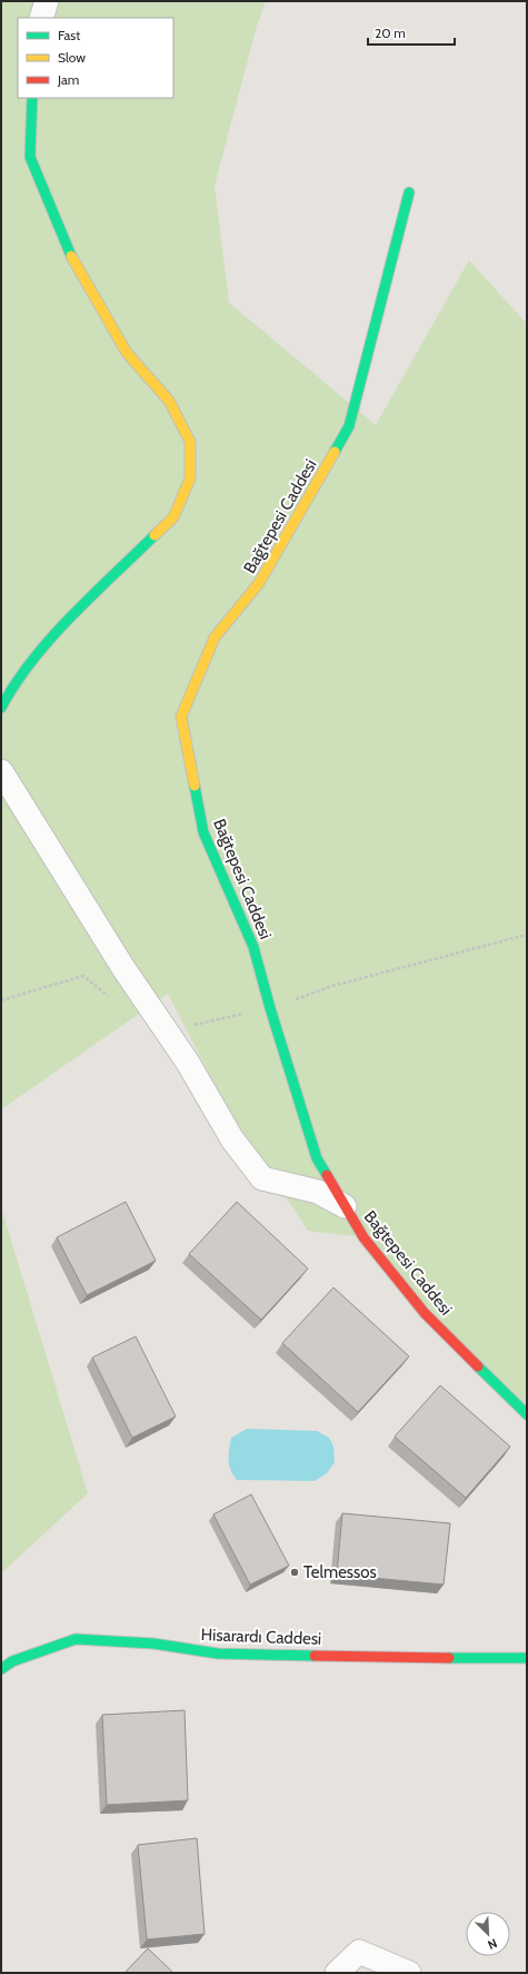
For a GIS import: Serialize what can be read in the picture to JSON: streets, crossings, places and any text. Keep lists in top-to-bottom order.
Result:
{
  "streets": {
    "street": ["Bağtepesi Caddesi", "Hisarardı Caddesi"]
  },
  "places": ["Telmessos"],
  "legend": ["Fast", "Slow", "Jam"],
  "scale_bar": "20 m",
  "north": "bottom right"
}
